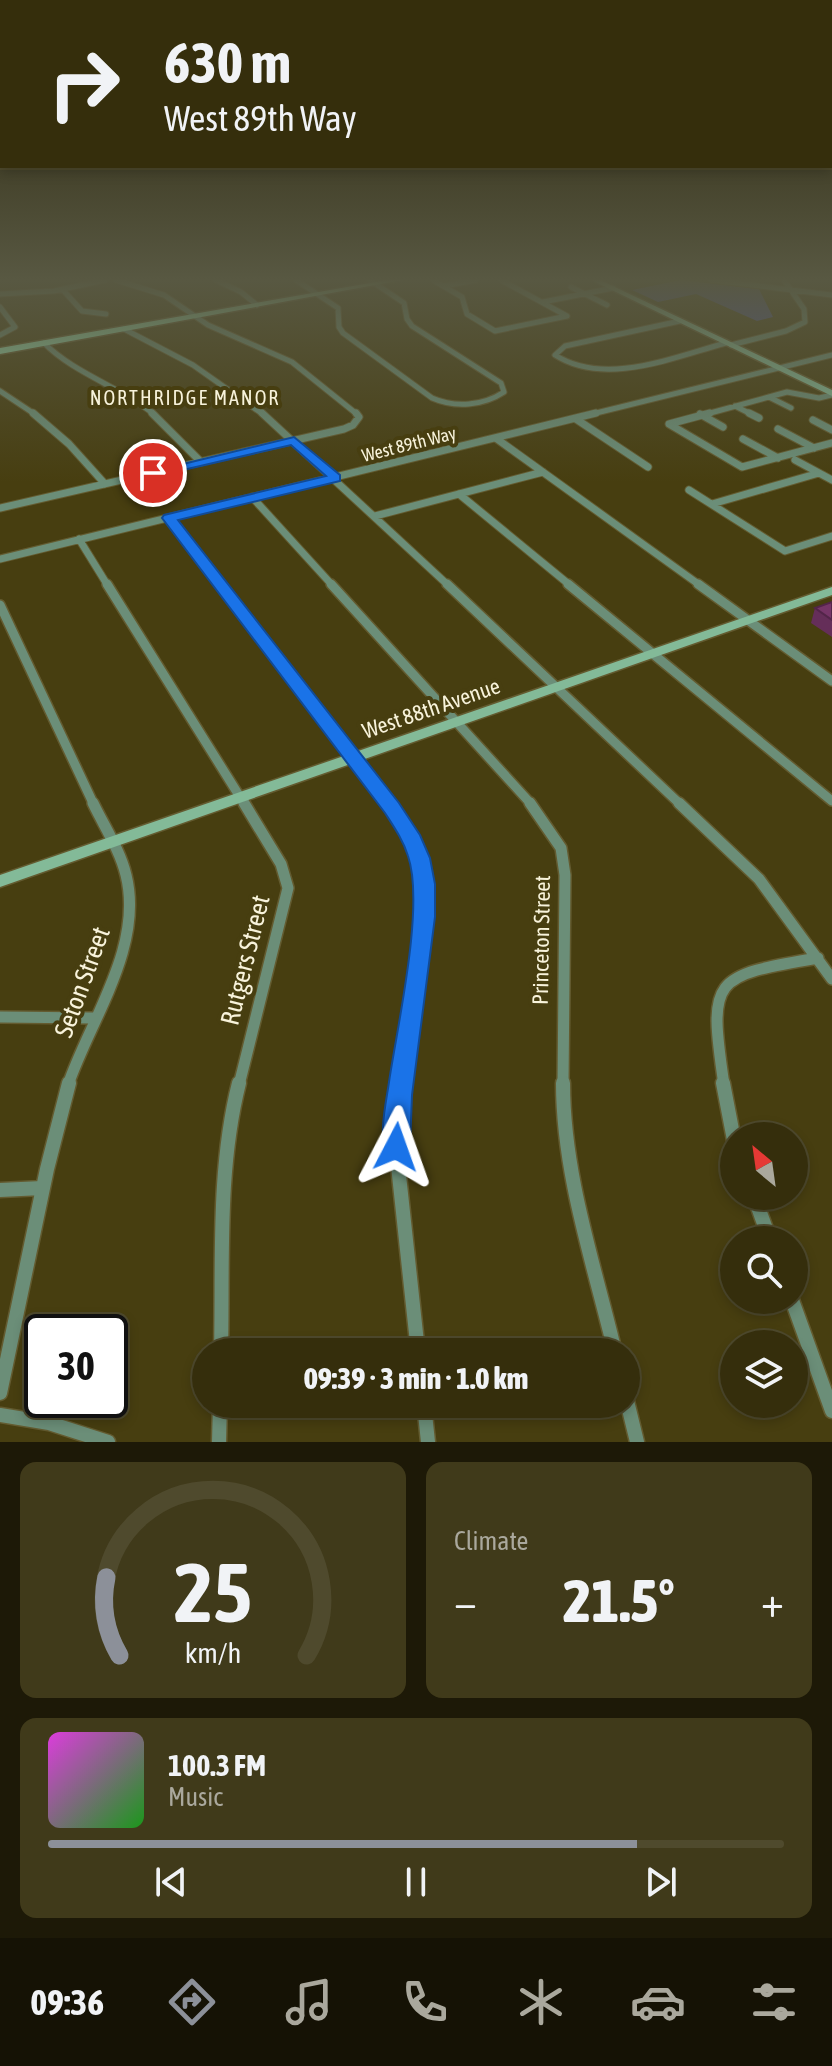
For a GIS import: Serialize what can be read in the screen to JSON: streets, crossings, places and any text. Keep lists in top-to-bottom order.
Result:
{
  "streets": {
    "street": [
      "West 89th Way",
      "West 88th Avenue",
      "Princeton Street",
      "Rutgers Street",
      "Seton Street"
    ]
  },
  "crossings": [
    ["West 89th Way", "Princeton Street"],
    ["West 89th Way", "Rutgers Street"],
    ["West 88th Avenue", "Princeton Street"],
    ["West 88th Avenue", "Rutgers Street"],
    ["West 88th Avenue", "Seton Street"]
  ],
  "districts": ["NORTHRIDGE MANOR"],
  "north": "top left",
  "page": {
    "turn": ["630 m", "West 89th Way"],
    "limit": "30",
    "trip": "09:39 · 3 min · 1.0 km",
    "tile": "Climate",
    "heat": ["−", "21.5°", "+"],
    "song": ["100.3 FM", "Music"],
    "tabs": "09:36",
    "gauge": ["25", "km/h"]
  }
}
